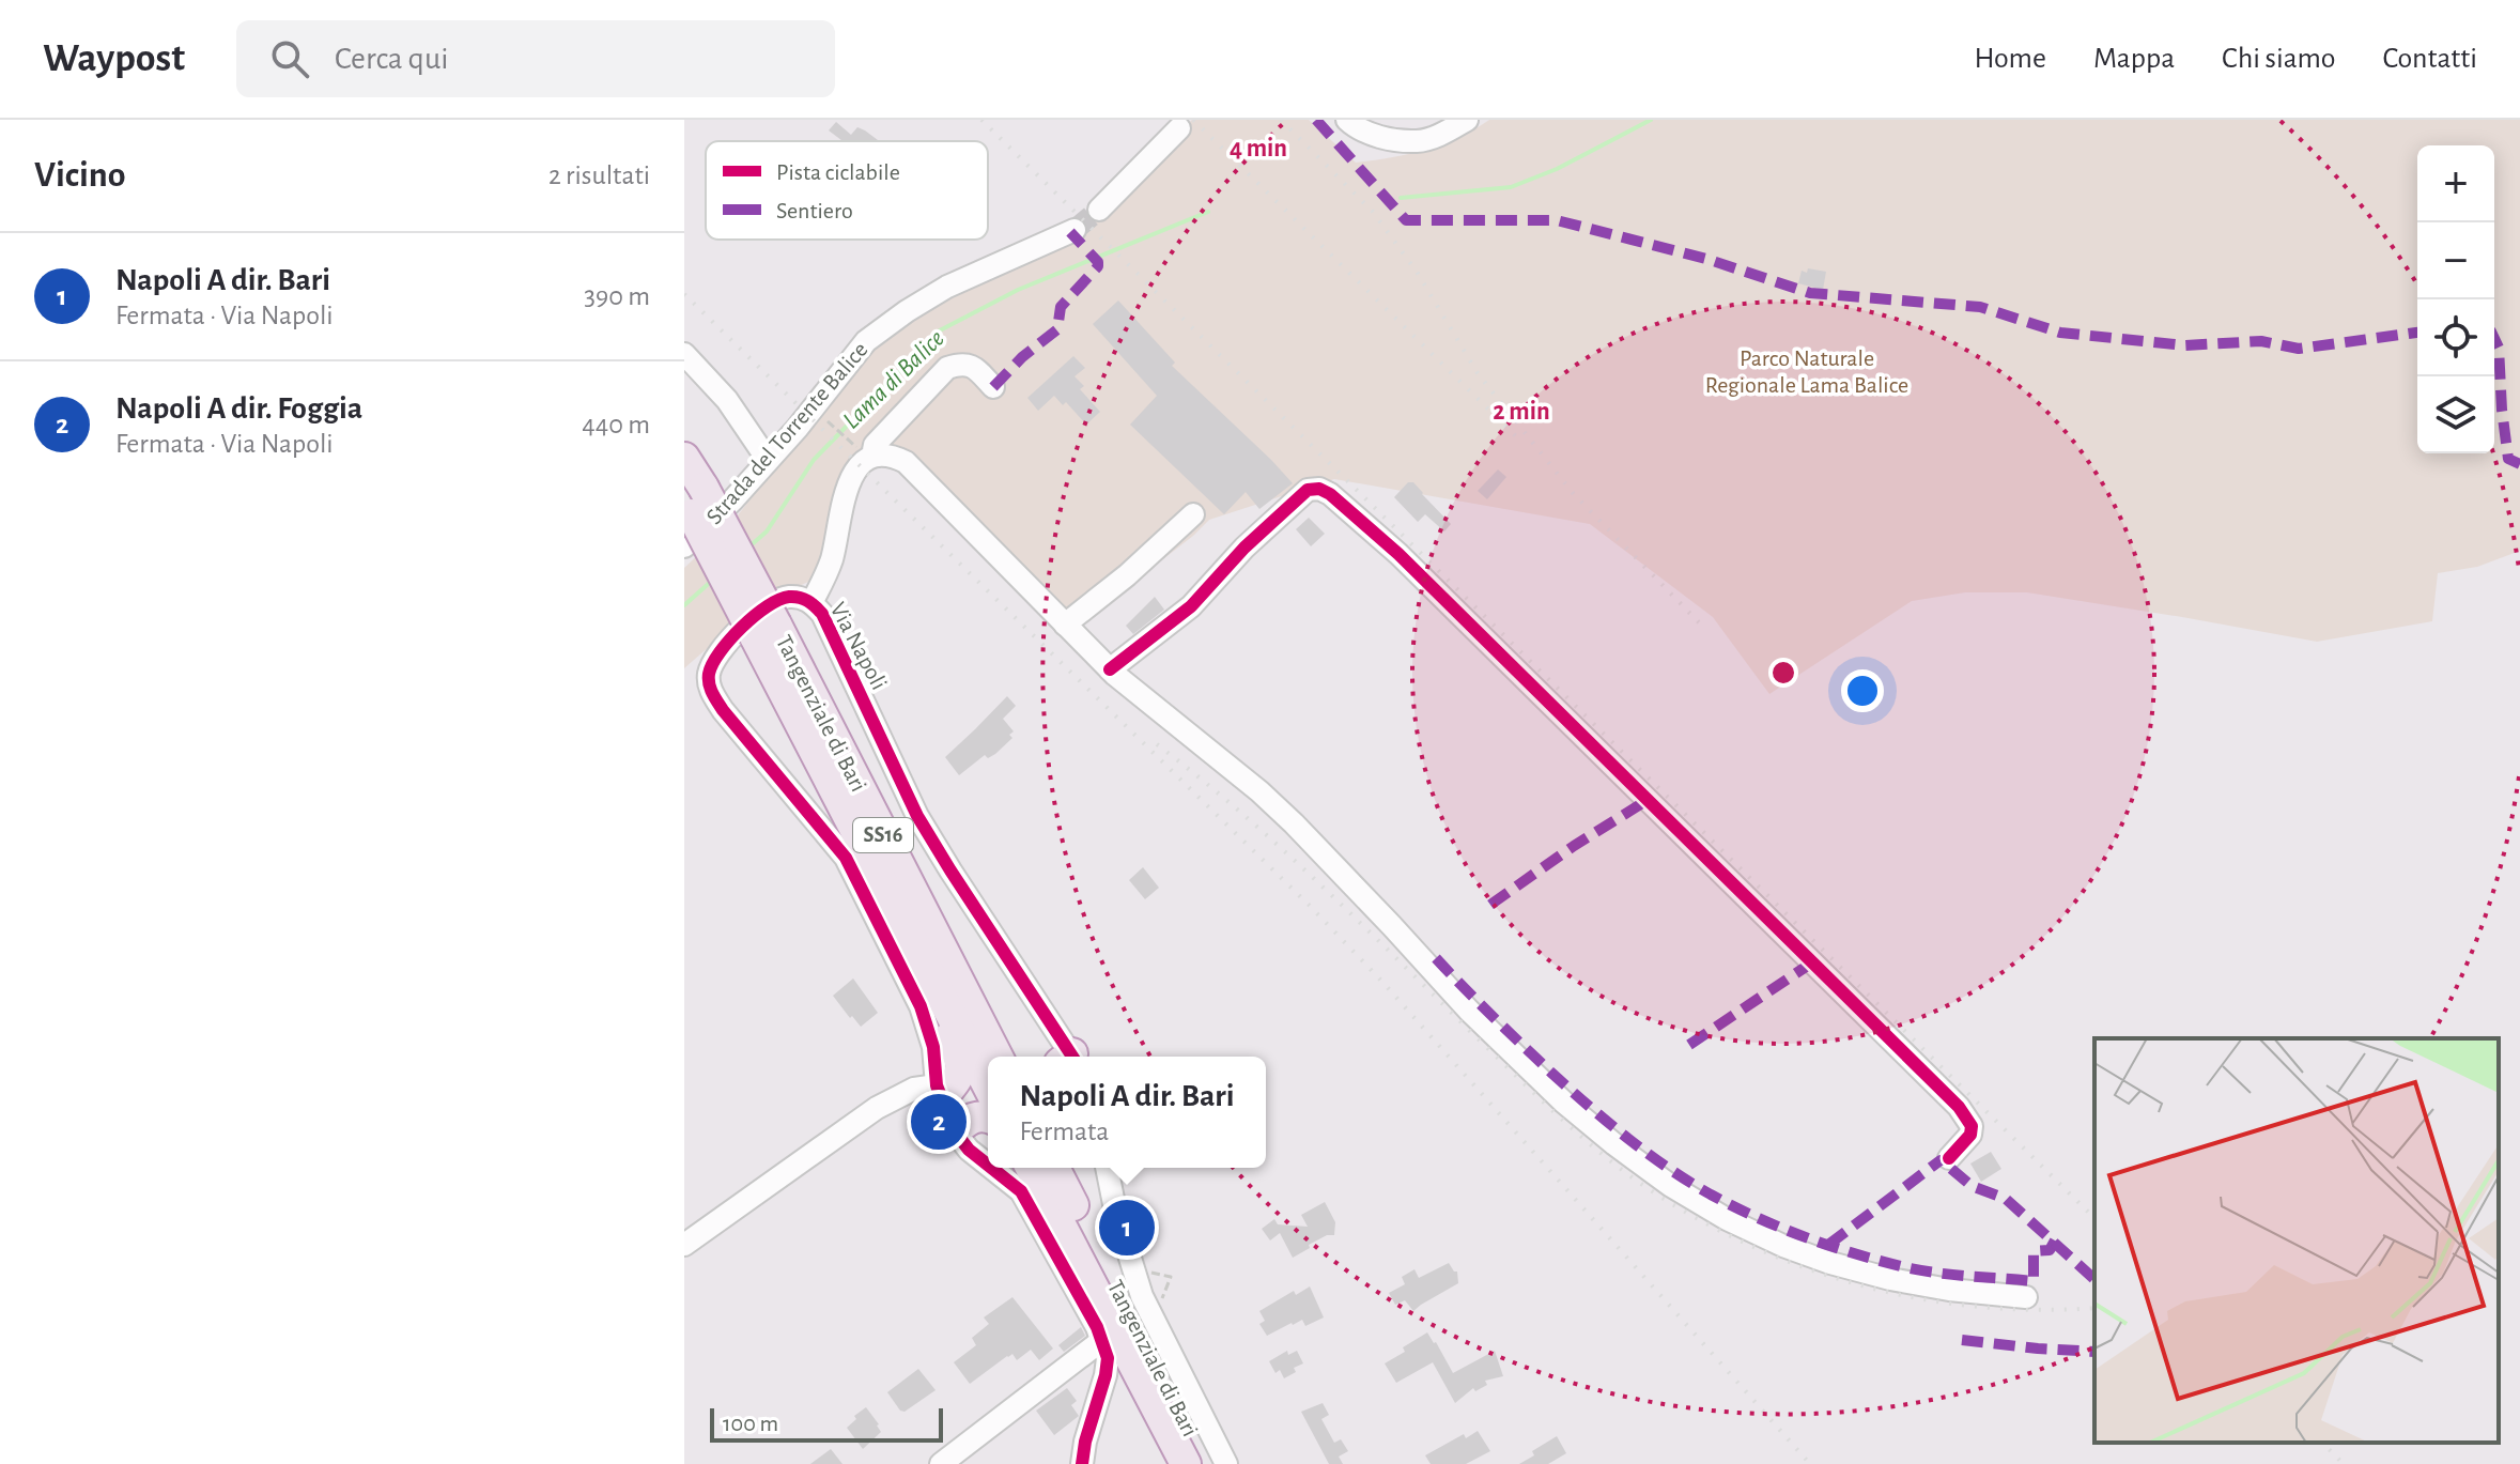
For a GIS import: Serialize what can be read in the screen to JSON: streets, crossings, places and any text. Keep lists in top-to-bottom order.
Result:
{
  "streets": {
    "highway": ["Tangenziale di Bari", "SS16"],
    "street": ["Strada del Torrente Balice", "Via Napoli"]
  },
  "water": ["Lama di Balice"],
  "parks": ["Parco Naturale Regionale Lama Balice"],
  "legend": ["Pista ciclabile", "Sentiero"],
  "scale_bar": "100 m",
  "page": {
    "header": "Waypost",
    "search": "Cerca qui",
    "nav": [
      "Home",
      "Mappa",
      "Chi siamo",
      "Contatti"
    ],
    "heading": ["Vicino", "2 risultati"],
    "map_buttons": ["+", "−"],
    "list": [
      {
        "mark": "1",
        "name": "Napoli A dir. Bari",
        "note": "Fermata · Via Napoli",
        "value": "390 m"
      },
      {
        "mark": "2",
        "name": "Napoli A dir. Foggia",
        "note": "Fermata · Via Napoli",
        "value": "440 m"
      }
    ],
    "popup": ["Napoli A dir. Bari", "Fermata"],
    "pins": ["2", "1"],
    "scale": "100 m"
  },
  "rings": ["4 min", "2 min"]
}
